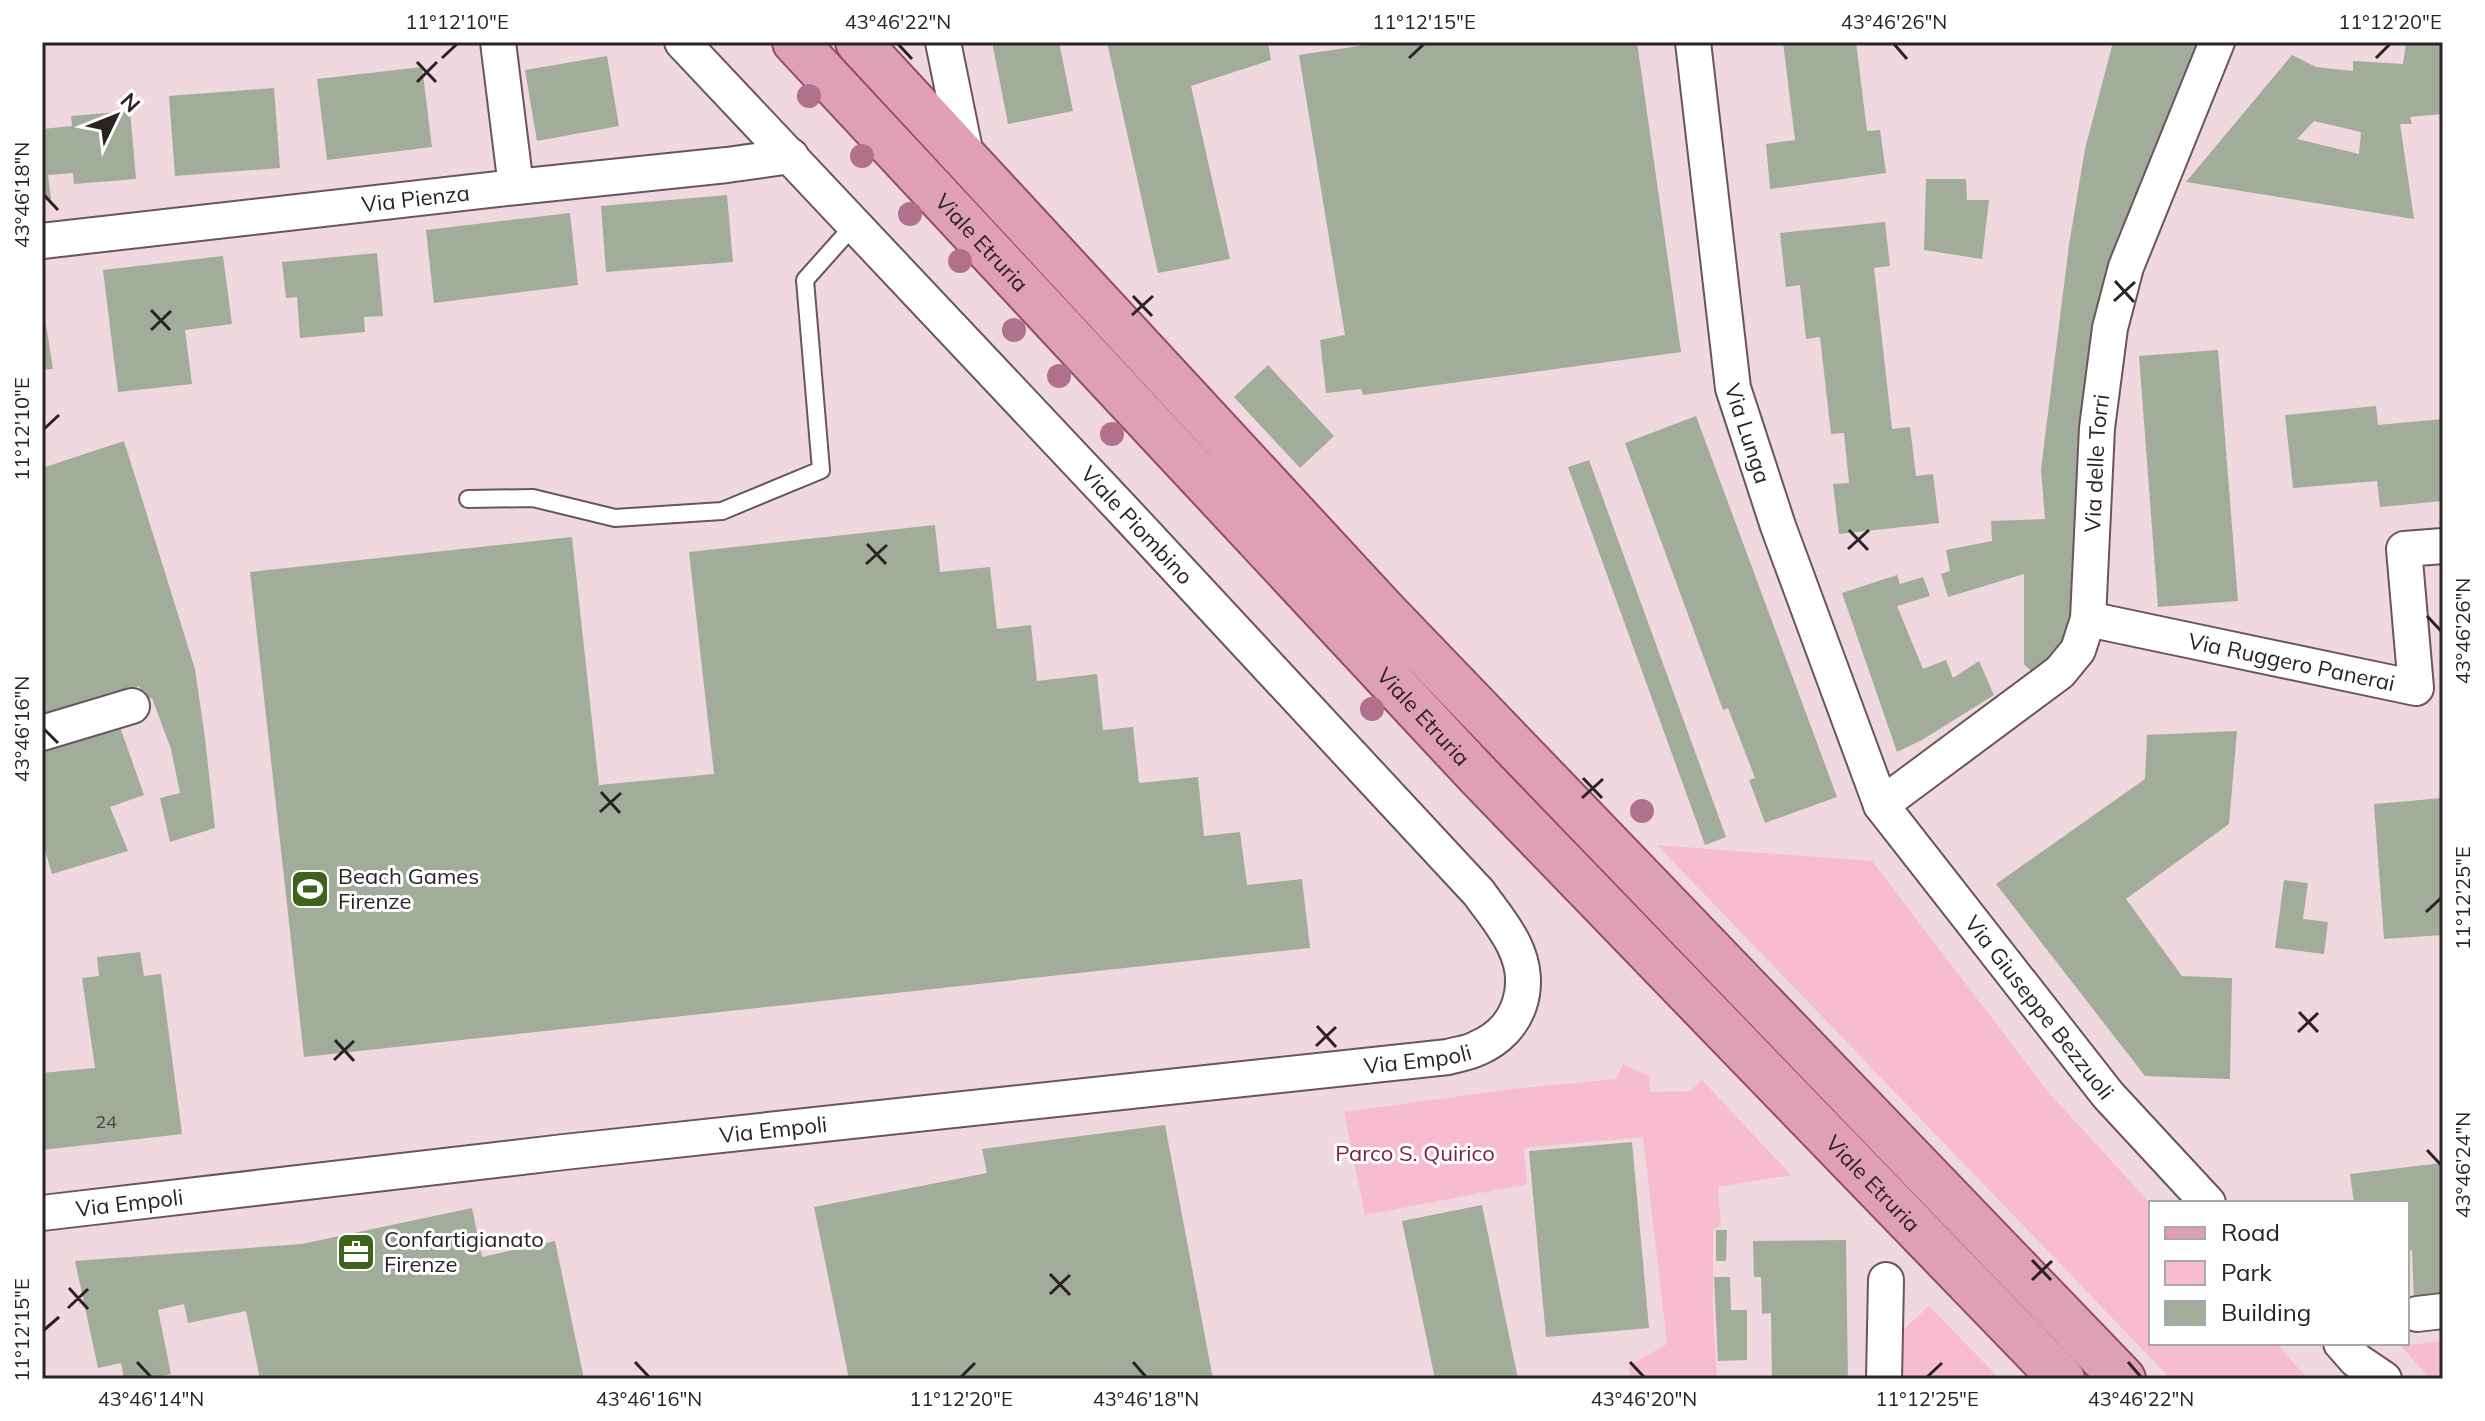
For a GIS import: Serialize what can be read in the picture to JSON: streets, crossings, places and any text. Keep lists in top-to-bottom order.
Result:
{
  "streets": {
    "main road": ["Viale Etruria"],
    "street": [
      "Via Pienza",
      "Via Lunga",
      "Via delle Torri",
      "Viale Piombino",
      "Via Ruggero Panerai",
      "Via Giuseppe Bezzuoli",
      "Via Empoli"
    ]
  },
  "crossings": [
    ["Via Pienza", "Viale Piombino"],
    ["Via Lunga", "Via delle Torri"],
    ["Via Lunga", "Via Giuseppe Bezzuoli"],
    ["Via delle Torri", "Via Ruggero Panerai"],
    ["Via delle Torri", "Via Giuseppe Bezzuoli"],
    ["Viale Piombino", "Via Empoli"]
  ],
  "parks": ["Parco S. Quirico"],
  "places": {
    "sports": ["Beach Games Firenze"],
    "office": ["Confartigianato Firenze"]
  },
  "house_numbers": ["24"],
  "legend": ["Road", "Park", "Building"],
  "north": "top right",
  "coordinates": [
    "11°12'10\"E",
    "43°46'22\"N",
    "11°12'15\"E",
    "43°46'26\"N",
    "11°12'20\"E",
    "43°46'18\"N",
    "43°46'16\"N",
    "11°12'25\"E",
    "43°46'24\"N",
    "43°46'14\"N",
    "43°46'20\"N"
  ]
}
